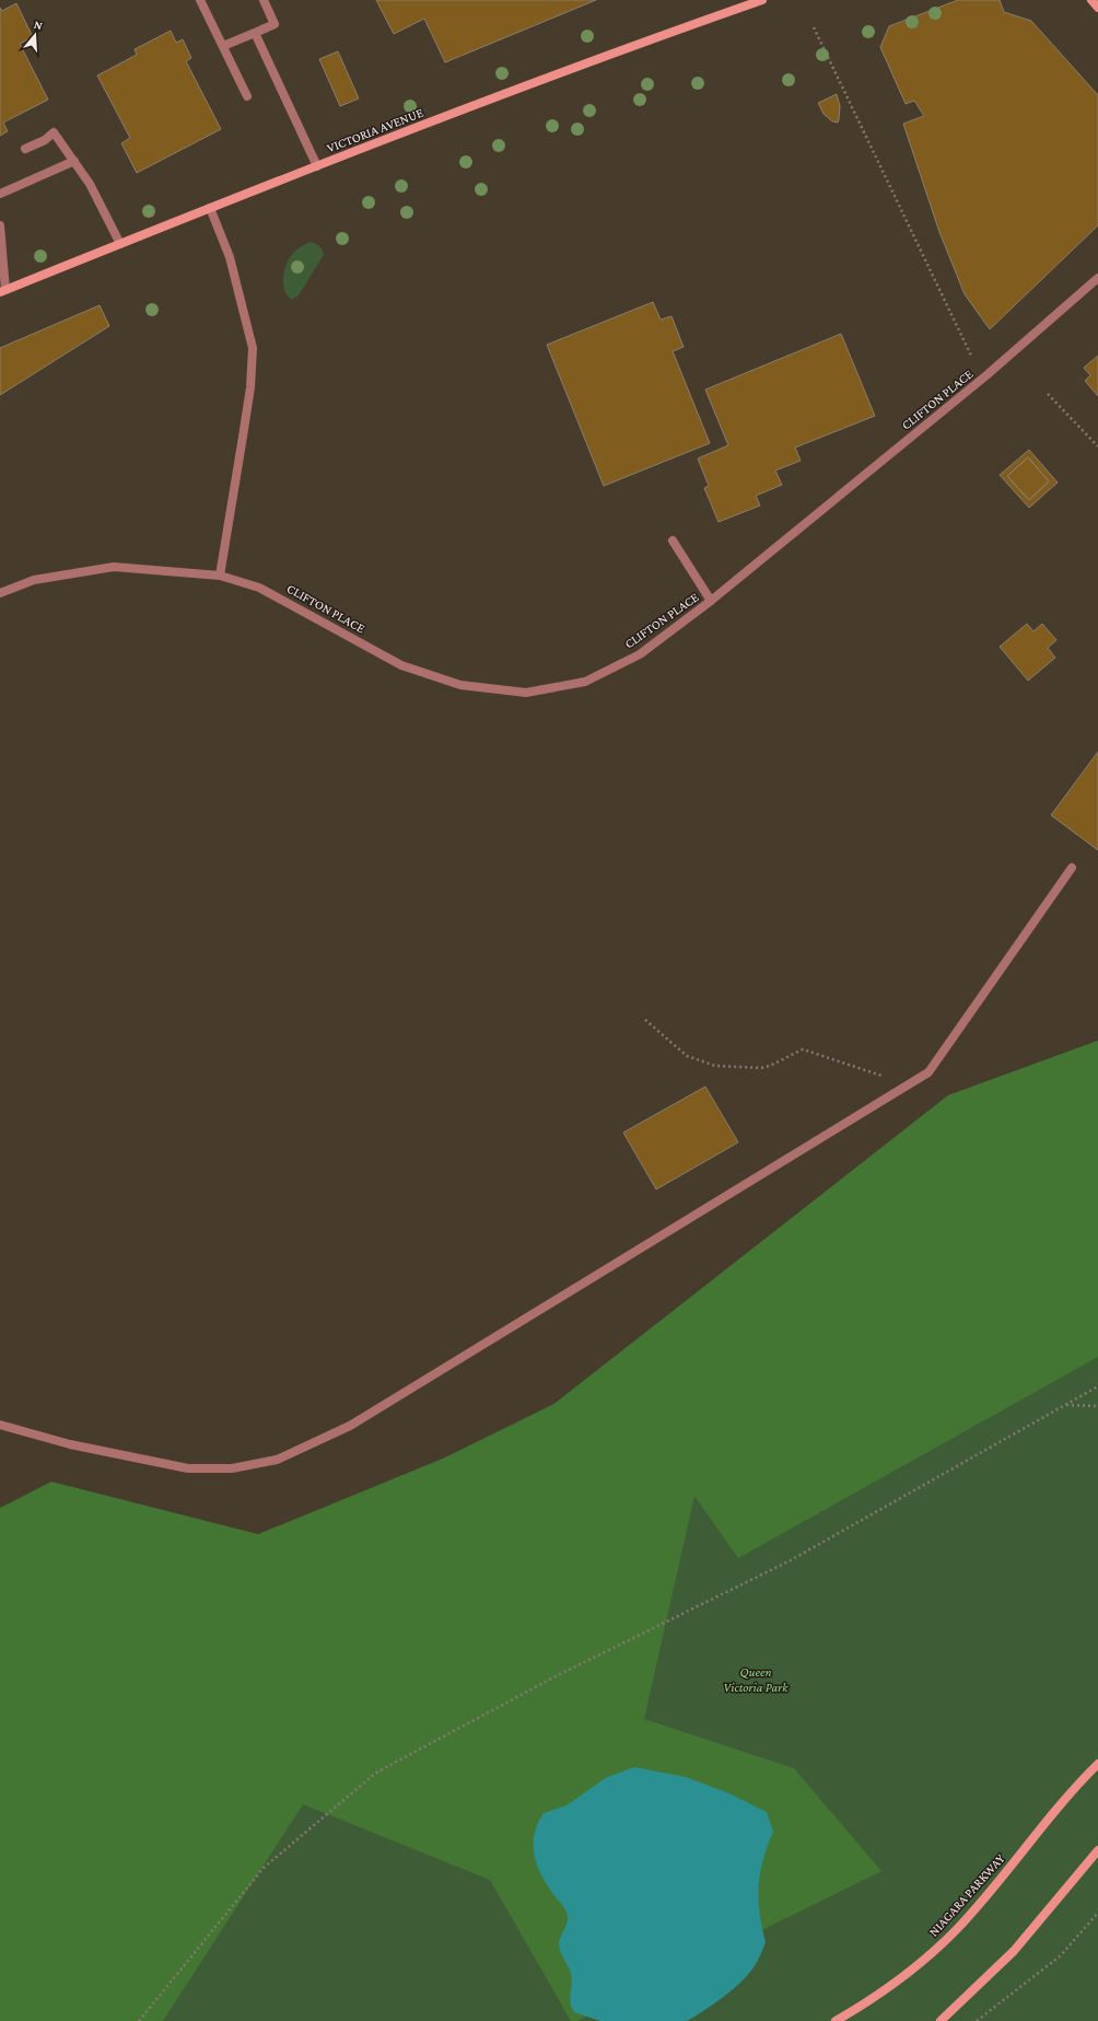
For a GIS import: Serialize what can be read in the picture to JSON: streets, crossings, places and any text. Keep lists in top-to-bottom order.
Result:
{
  "streets": {
    "main road": ["VICTORIA AVENUE", "NIAGARA PARKWAY"],
    "street": ["CLIFTON PLACE"]
  },
  "parks": ["Queen Victoria Park"],
  "north": "top"
}
